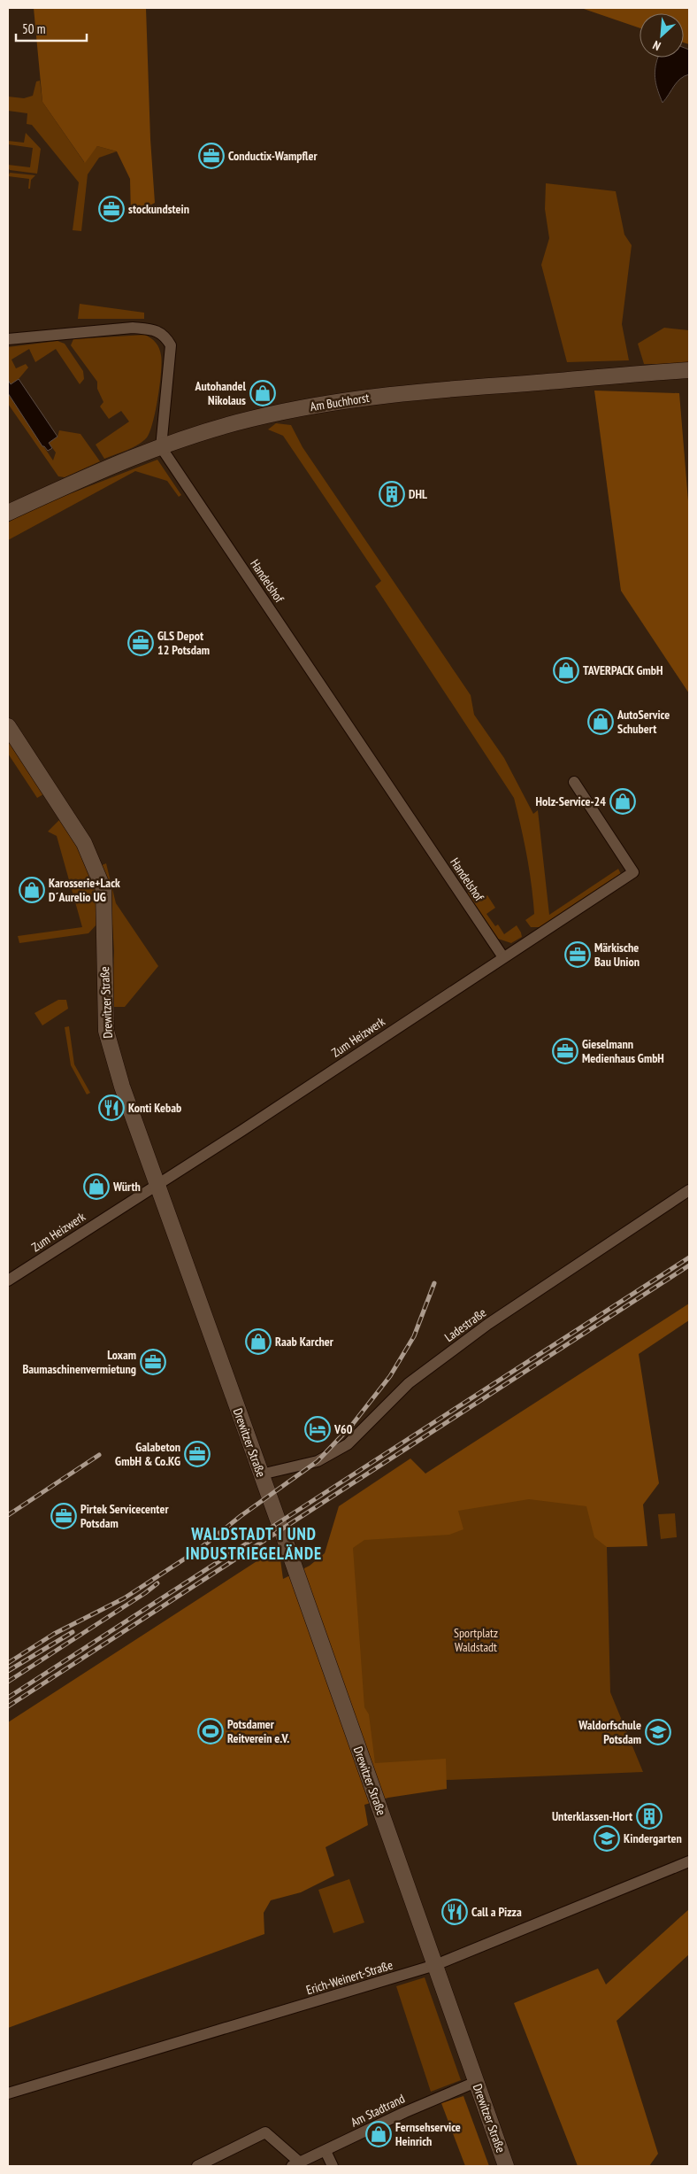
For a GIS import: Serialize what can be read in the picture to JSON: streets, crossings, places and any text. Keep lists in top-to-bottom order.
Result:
{
  "streets": {
    "street": [
      "Am Buchhorst",
      "Handelshof",
      "Drewitzer Straße",
      "Zum Heizwerk",
      "Ladestraße",
      "Erich-Weinert-Straße",
      "Am Stadtrand"
    ]
  },
  "crossings": [
    ["Am Buchhorst", "Handelshof"],
    ["Handelshof", "Zum Heizwerk"],
    ["Drewitzer Straße", "Zum Heizwerk"],
    ["Drewitzer Straße", "Ladestraße"],
    ["Drewitzer Straße", "Erich-Weinert-Straße"],
    ["Drewitzer Straße", "Am Stadtrand"]
  ],
  "districts": ["WALDSTADT I UND INDUSTRIEGELÄNDE"],
  "parks": ["Sportplatz Waldstadt"],
  "places": {
    "office": [
      "Conductix-Wampfler",
      "stockundstein",
      "GLS Depot 12 Potsdam",
      "Märkische Bau Union",
      "Gieselmann Medienhaus GmbH",
      "Loxam Baumaschinenvermietung",
      "Galabeton GmbH & Co.KG",
      "Pirtek Servicecenter Potsdam"
    ],
    "shop": [
      "Autohandel Nikolaus",
      "TAVERPACK GmbH",
      "AutoService Schubert",
      "Holz-Service-24",
      "Karosserie+Lack D´Aurelio UG",
      "Würth",
      "Raab Karcher",
      "Fernsehservice Heinrich"
    ],
    "building": ["DHL", "Unterklassen-Hort"],
    "restaurant": ["Konti Kebab", "Call a Pizza"],
    "hotel": ["V60"],
    "sports": ["Potsdamer Reitverein e.V."],
    "school or university": ["Waldorfschule Potsdam", "Kindergarten"]
  },
  "scale_bar": "50 m",
  "north": "bottom left"
}
